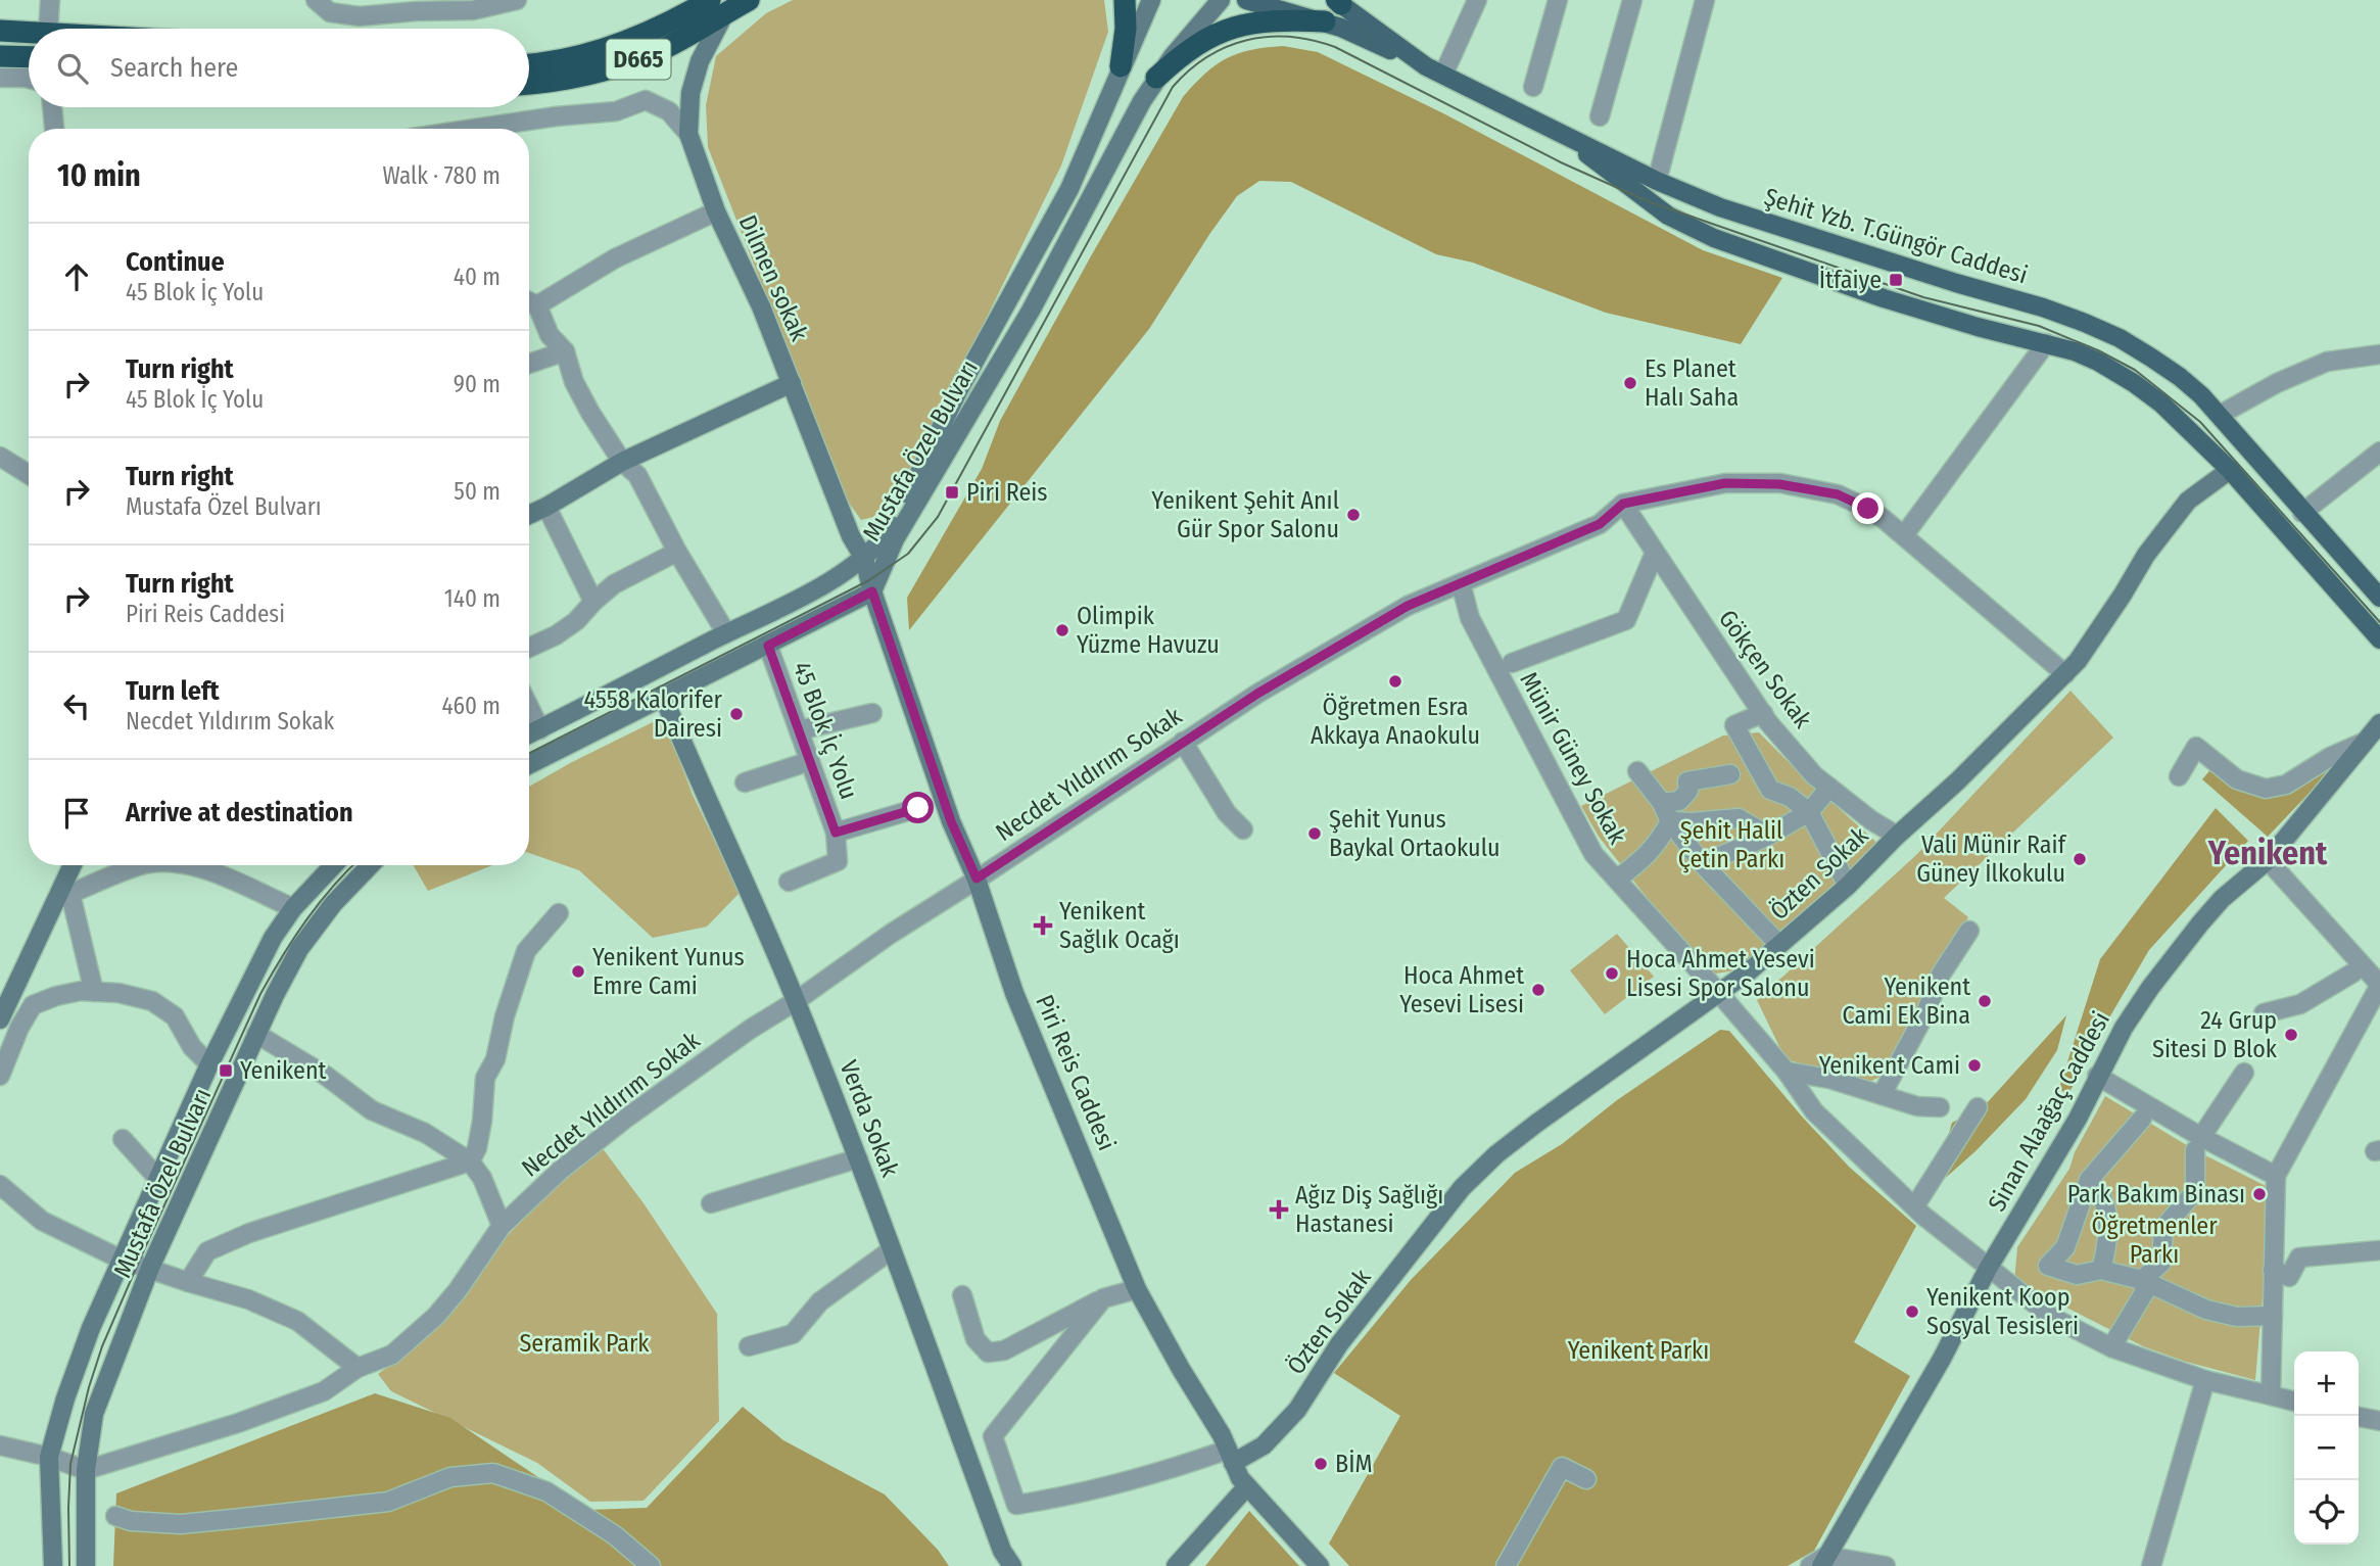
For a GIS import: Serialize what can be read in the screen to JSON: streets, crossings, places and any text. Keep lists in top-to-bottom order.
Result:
{
  "streets": {
    "highway": ["D665"],
    "main road": [
      "Şehit Yzb. T.Güngör Caddesi",
      "Dilmen sokak",
      "Mustafa Özel Bulvarı",
      "Özten Sokak",
      "Piri Reis Caddesi",
      "Sinan Alaağaç Caddesi",
      "Verda Sokak"
    ],
    "street": [
      "Gökçen Sokak",
      "45 Blok İç Yolu",
      "Münir Güney Sokak",
      "Necdet Yıldırım Sokak"
    ]
  },
  "crossings": [
    ["D665", "Dilmen sokak"],
    ["Dilmen sokak", "Mustafa Özel Bulvarı"],
    ["Dilmen sokak", "Piri Reis Caddesi"],
    ["Mustafa Özel Bulvarı", "Necdet Yıldırım Sokak"],
    ["Mustafa Özel Bulvarı", "Piri Reis Caddesi"],
    ["Gökçen Sokak", "Necdet Yıldırım Sokak"],
    ["Gökçen Sokak", "Özten Sokak"],
    ["Münir Güney Sokak", "Necdet Yıldırım Sokak"],
    ["Münir Güney Sokak", "Özten Sokak"],
    ["Münir Güney Sokak", "Sinan Alaağaç Caddesi"],
    ["Necdet Yıldırım Sokak", "Özten Sokak"],
    ["Necdet Yıldırım Sokak", "Piri Reis Caddesi"],
    ["Necdet Yıldırım Sokak", "Verda Sokak"],
    ["Özten Sokak", "Piri Reis Caddesi"]
  ],
  "districts": ["Yenikent"],
  "parks": [
    "Şehit Halil Çetin Parkı",
    "Öğretmenler Parkı",
    "Seramik Park",
    "Yenikent Parkı"
  ],
  "places": {
    "transit": ["İtfaiye", "Piri Reis", "Yenikent"],
    "other": [
      "Es Planet Halı Saha",
      "Yenikent Şehit Anıl Gür Spor Salonu",
      "Olimpik Yüzme Havuzu",
      "Öğretmen Esra Akkaya Anaokulu",
      "4558 Kalorifer Dairesi",
      "Şehit Yunus Baykal Ortaokulu",
      "Vali Münir Raif Güney İlkokulu",
      "Yenikent Yunus Emre Cami",
      "Hoca Ahmet Yesevi Lisesi Spor Salonu",
      "Hoca Ahmet Yesevi Lisesi",
      "Yenikent Cami Ek Bina",
      "24 Grup Sitesi D Blok",
      "Yenikent Cami",
      "Park Bakım Binası",
      "Yenikent Koop Sosyal Tesisleri",
      "BİM"
    ],
    "health": ["Yenikent Sağlık Ocağı", "Ağız Diş Sağlığı Hastanesi"]
  },
  "page": {
    "search": "Search here",
    "heading": ["10 min", "Walk · 780 m"],
    "list": [
      ["Continue", "45 Blok İç Yolu", "40 m"],
      ["Turn right", "45 Blok İç Yolu", "90 m"],
      ["Turn right", "Mustafa Özel Bulvarı", "50 m"],
      ["Turn right", "Piri Reis Caddesi", "140 m"],
      ["Turn left", "Necdet Yıldırım Sokak", "460 m"],
      "Arrive at destination"
    ],
    "map_buttons": ["+", "−"]
  }
}
